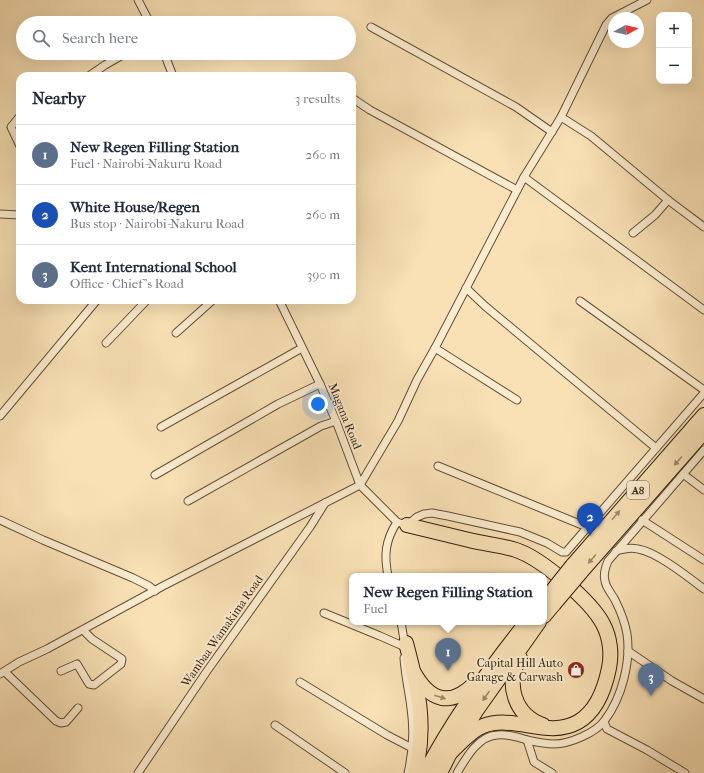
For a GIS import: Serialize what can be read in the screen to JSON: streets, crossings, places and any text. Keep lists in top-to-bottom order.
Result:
{
  "streets": {
    "highway": ["A8"],
    "street": ["Magana Road", "Wambaa Wamakima Road"]
  },
  "places": {
    "shop": ["Capital Hill Auto Garage & Carwash"]
  },
  "north": "right",
  "page": {
    "map_buttons": ["+", "−"],
    "search": "Search here",
    "heading": ["Nearby", "3 results"],
    "list": [
      {
        "mark": "1",
        "name": "New Regen Filling Station",
        "note": "Fuel · Nairobi-Nakuru Road",
        "value": "260 m"
      },
      {
        "mark": "2",
        "name": "White House/Regen",
        "note": "Bus stop · Nairobi-Nakuru Road",
        "value": "260 m"
      },
      {
        "mark": "3",
        "name": "Kent International School",
        "note": "Office · Chief's Road",
        "value": "390 m"
      }
    ],
    "pins": ["2", "1", "3"],
    "popup": ["New Regen Filling Station", "Fuel"]
  }
}
